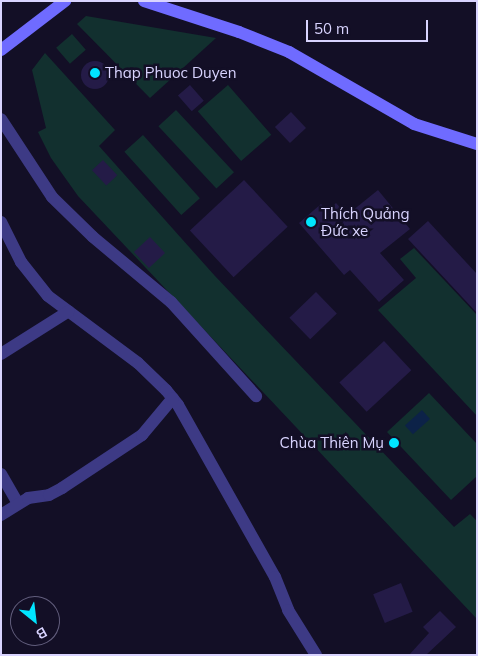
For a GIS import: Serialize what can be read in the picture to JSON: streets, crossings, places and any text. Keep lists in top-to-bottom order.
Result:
{
  "places": ["Thap Phuoc Duyen", "Thích Quảng Đức xe", "Chùa Thiên Mụ"],
  "scale_bar": "50 m",
  "north": "bottom right"
}
